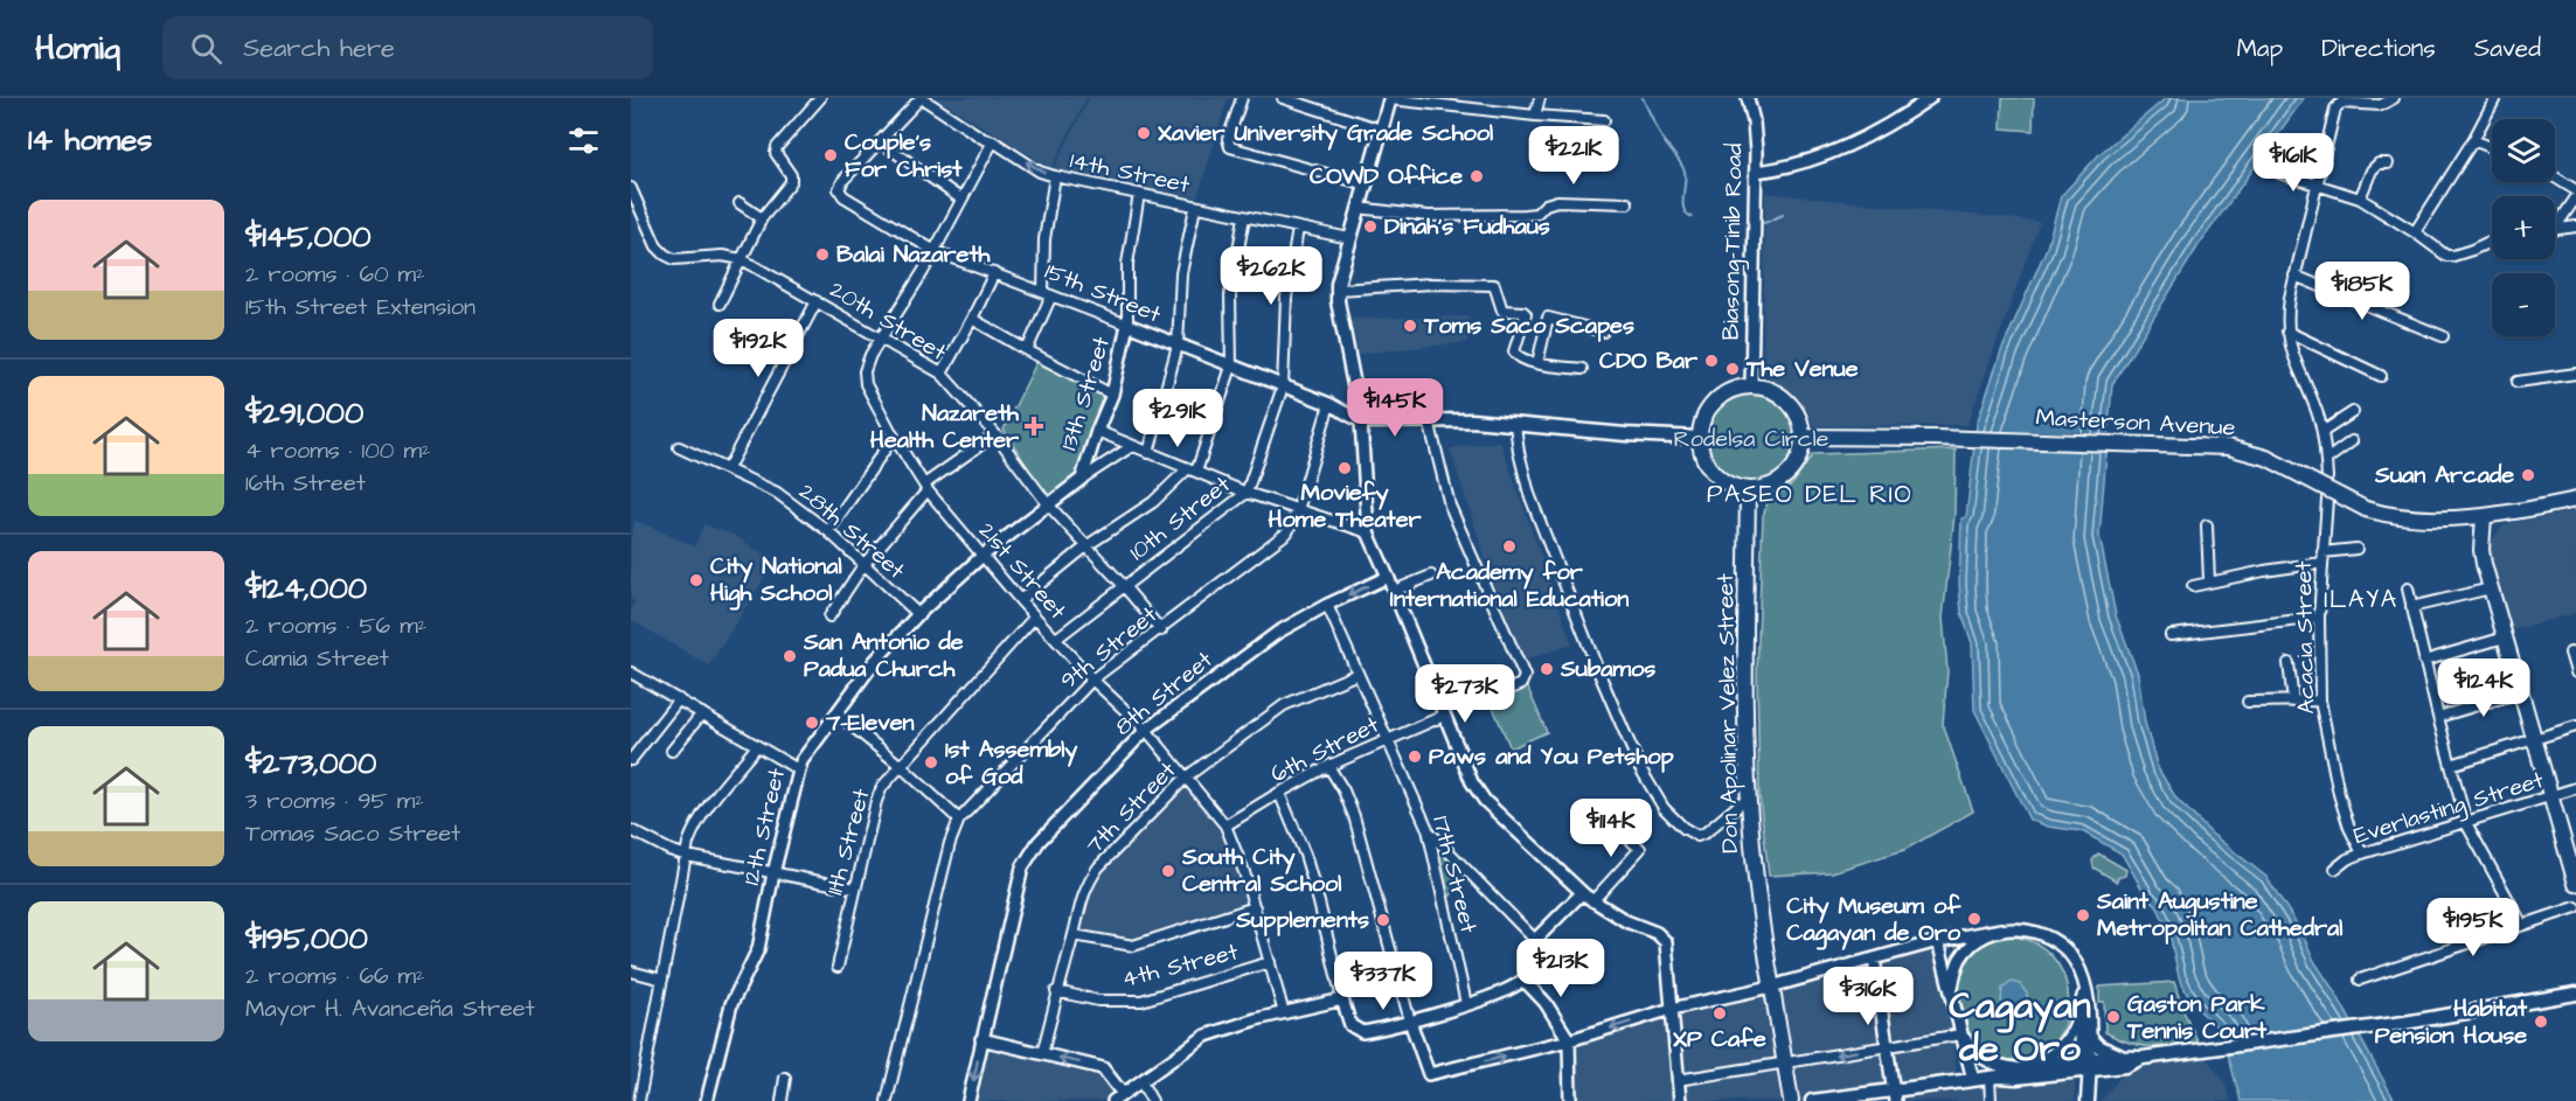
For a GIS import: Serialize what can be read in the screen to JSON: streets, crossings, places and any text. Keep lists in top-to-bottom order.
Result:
{
  "streets": {
    "main road": ["Masterson Avenue", "Don Apolinar Velez Street"],
    "street": [
      "14th Street",
      "Biasong-Tinib Road",
      "15th Street",
      "20th Street",
      "13th Street",
      "10th Street",
      "28th Street",
      "21st Street",
      "Acacia Street",
      "9th Street",
      "8th Street",
      "6th Street",
      "7th Street",
      "Everlasting Street",
      "12th Street",
      "11th Street",
      "17th Street",
      "4th Street"
    ]
  },
  "crossings": [
    ["14th Street", "13th Street"],
    ["14th Street", "10th Street"],
    ["14th Street", "21st Street"],
    ["Biasong-Tinib Road", "Masterson Avenue"],
    ["Biasong-Tinib Road", "Don Apolinar Velez Street"],
    ["15th Street", "13th Street"],
    ["15th Street", "10th Street"],
    ["15th Street", "21st Street"],
    ["15th Street", "9th Street"],
    ["20th Street", "10th Street"],
    ["20th Street", "21st Street"],
    ["20th Street", "9th Street"],
    ["20th Street", "12th Street"],
    ["13th Street", "12th Street"],
    ["Masterson Avenue", "Don Apolinar Velez Street"],
    ["10th Street", "21st Street"],
    ["28th Street", "12th Street"],
    ["21st Street", "9th Street"],
    ["21st Street", "8th Street"],
    ["21st Street", "6th Street"],
    ["21st Street", "7th Street"],
    ["21st Street", "12th Street"],
    ["21st Street", "11th Street"],
    ["21st Street", "4th Street"],
    ["Acacia Street", "Everlasting Street"],
    ["8th Street", "17th Street"],
    ["6th Street", "17th Street"],
    ["7th Street", "17th Street"],
    ["7th Street", "4th Street"]
  ],
  "districts": ["PASEO DEL RIO", "ILAYA", "Cagayan de Oro"],
  "parks": ["Rodelsa Circle"],
  "places": {
    "other": [
      "Xavier University Grade School",
      "Couple's For Christ",
      "COWD Office",
      "Dinah's Fudhaus",
      "Balai Nazareth",
      "Toms Saco Scapes",
      "CDO Bar",
      "The Venue",
      "Moviefy Home Theater",
      "Suan Arcade",
      "Academy for International Education",
      "City National High School",
      "San Antonio de Padua Church",
      "Subamos",
      "7-Eleven",
      "Paws and You Petshop",
      "1st Assembly of God",
      "South City Central School",
      "Saint Augustine Metropolitan Cathedral",
      "City Museum of Cagayan de Oro",
      "Supplements",
      "XP Cafe",
      "Gaston Park Tennis Court",
      "Habitat Pension House"
    ],
    "health": ["Nazareth Health Center"]
  },
  "page": {
    "header": "Homiq",
    "search": "Search here",
    "nav": ["Map", "Directions", "Saved"],
    "heading": "14 homes",
    "map_buttons": ["+", "−"],
    "price": [
      "$221K",
      "$161K",
      "$262K",
      "$185K",
      "$192K",
      "$145K",
      "$291K",
      "$124K",
      "$273K",
      "$114K",
      "$195K",
      "$213K",
      "$337K",
      "$316K"
    ],
    "list": [
      {
        "name": "$145,000",
        "note": "2 rooms · 60 m² · 15th Street Extension"
      },
      {
        "name": "$291,000",
        "note": "4 rooms · 100 m² · 16th Street"
      },
      {
        "name": "$124,000",
        "note": "2 rooms · 56 m² · Camia Street"
      },
      {
        "name": "$273,000",
        "note": "3 rooms · 95 m² · Tomas Saco Street"
      },
      {
        "name": "$195,000",
        "note": "2 rooms · 66 m² · Mayor H. Avanceña Street"
      }
    ]
  }
}
